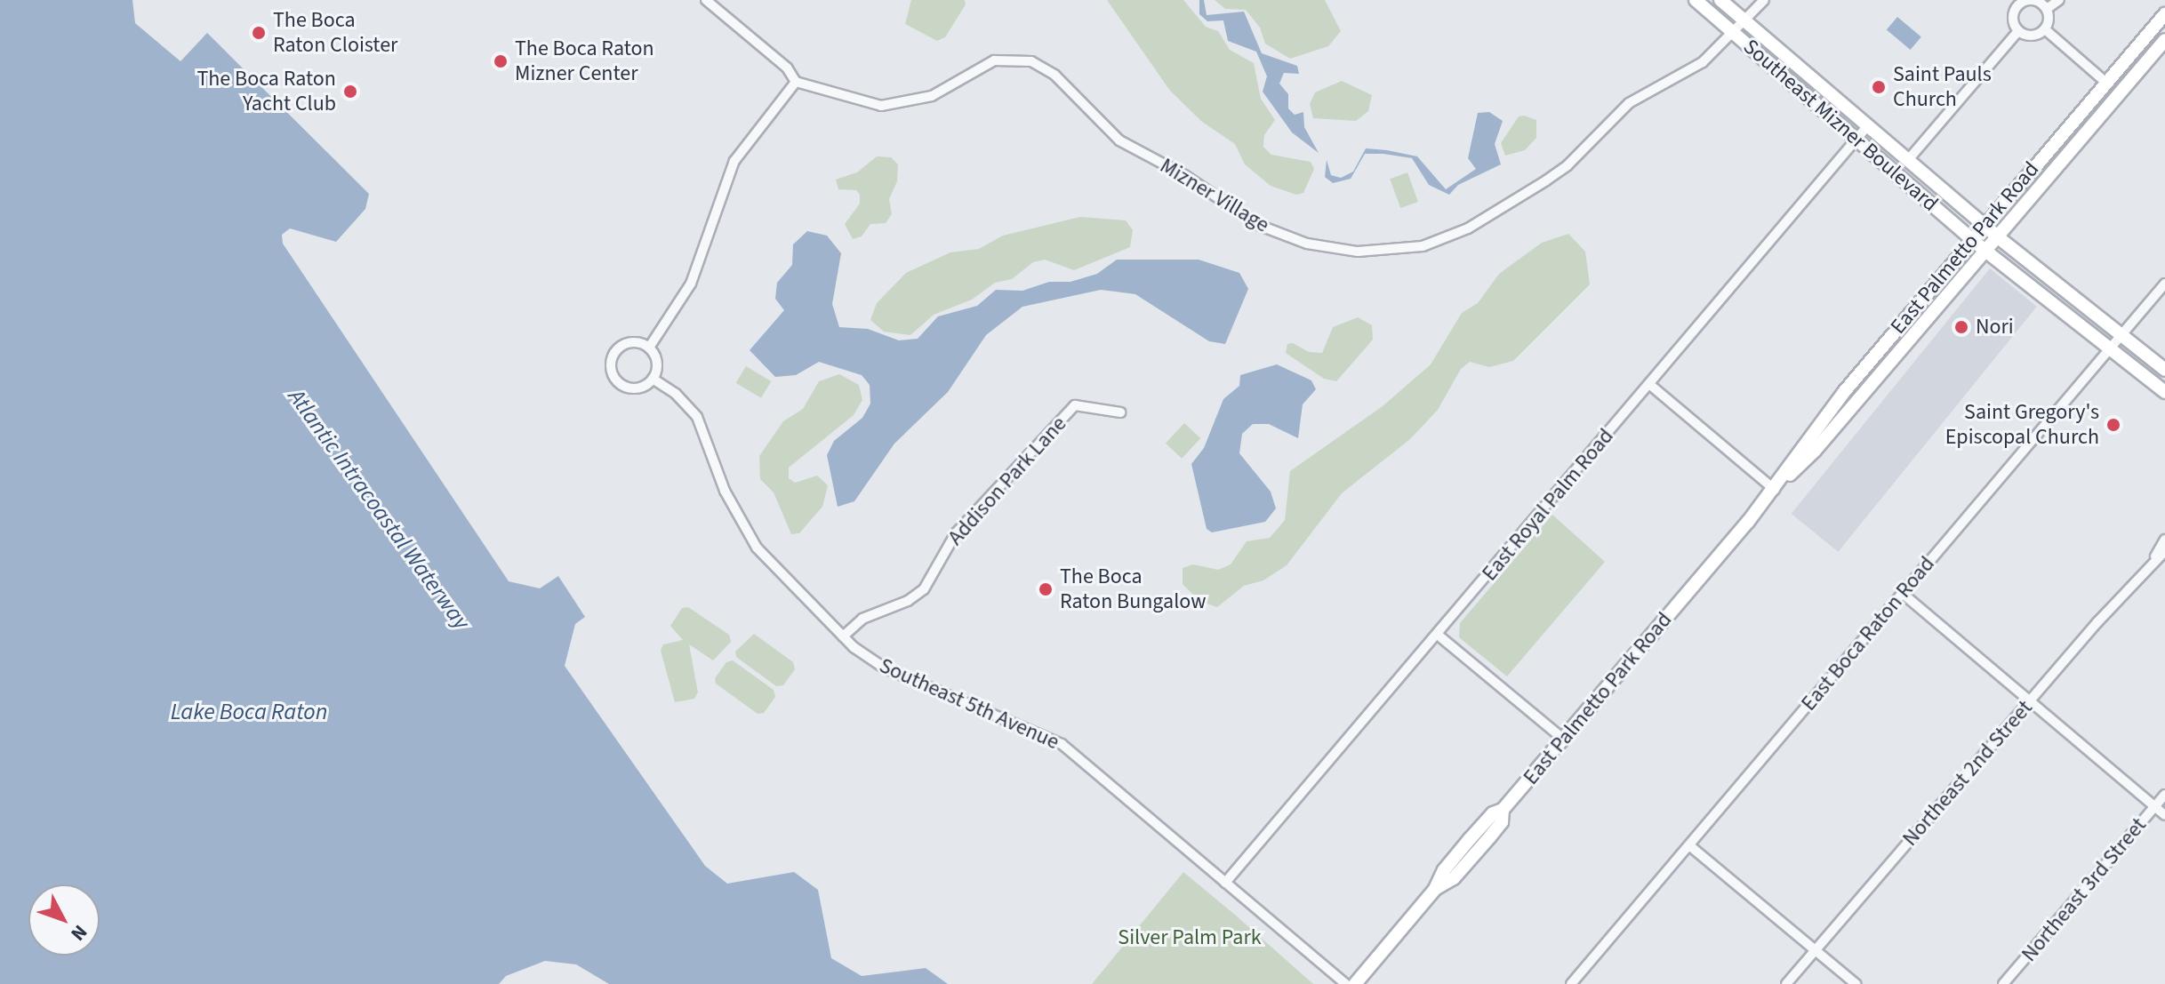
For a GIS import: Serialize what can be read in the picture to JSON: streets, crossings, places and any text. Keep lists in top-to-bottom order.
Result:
{
  "streets": {
    "main road": ["Southeast Mizner Boulevard", "East Palmetto Park Road"],
    "street": [
      "Mizner Village",
      "Addison Park Lane",
      "East Royal Palm Road",
      "East Boca Raton Road",
      "Southeast 5th Avenue",
      "Northeast 2nd Street",
      "Northeast 3rd Street"
    ]
  },
  "crossings": [
    ["Southeast Mizner Boulevard", "Mizner Village"],
    ["Southeast Mizner Boulevard", "East Palmetto Park Road"],
    ["Southeast Mizner Boulevard", "East Royal Palm Road"],
    ["Southeast Mizner Boulevard", "East Boca Raton Road"],
    ["Addison Park Lane", "Southeast 5th Avenue"],
    ["East Royal Palm Road", "Southeast 5th Avenue"]
  ],
  "water": ["Atlantic Intracoastal Waterway", "Lake Boca Raton"],
  "parks": ["Silver Palm Park"],
  "places": [
    "The Boca Raton Cloister",
    "The Boca Raton Mizner Center",
    "Saint Pauls Church",
    "The Boca Raton Yacht Club",
    "Nori",
    "Saint Gregory's Episcopal Church",
    "The Boca Raton Bungalow"
  ],
  "north": "bottom right"
}
